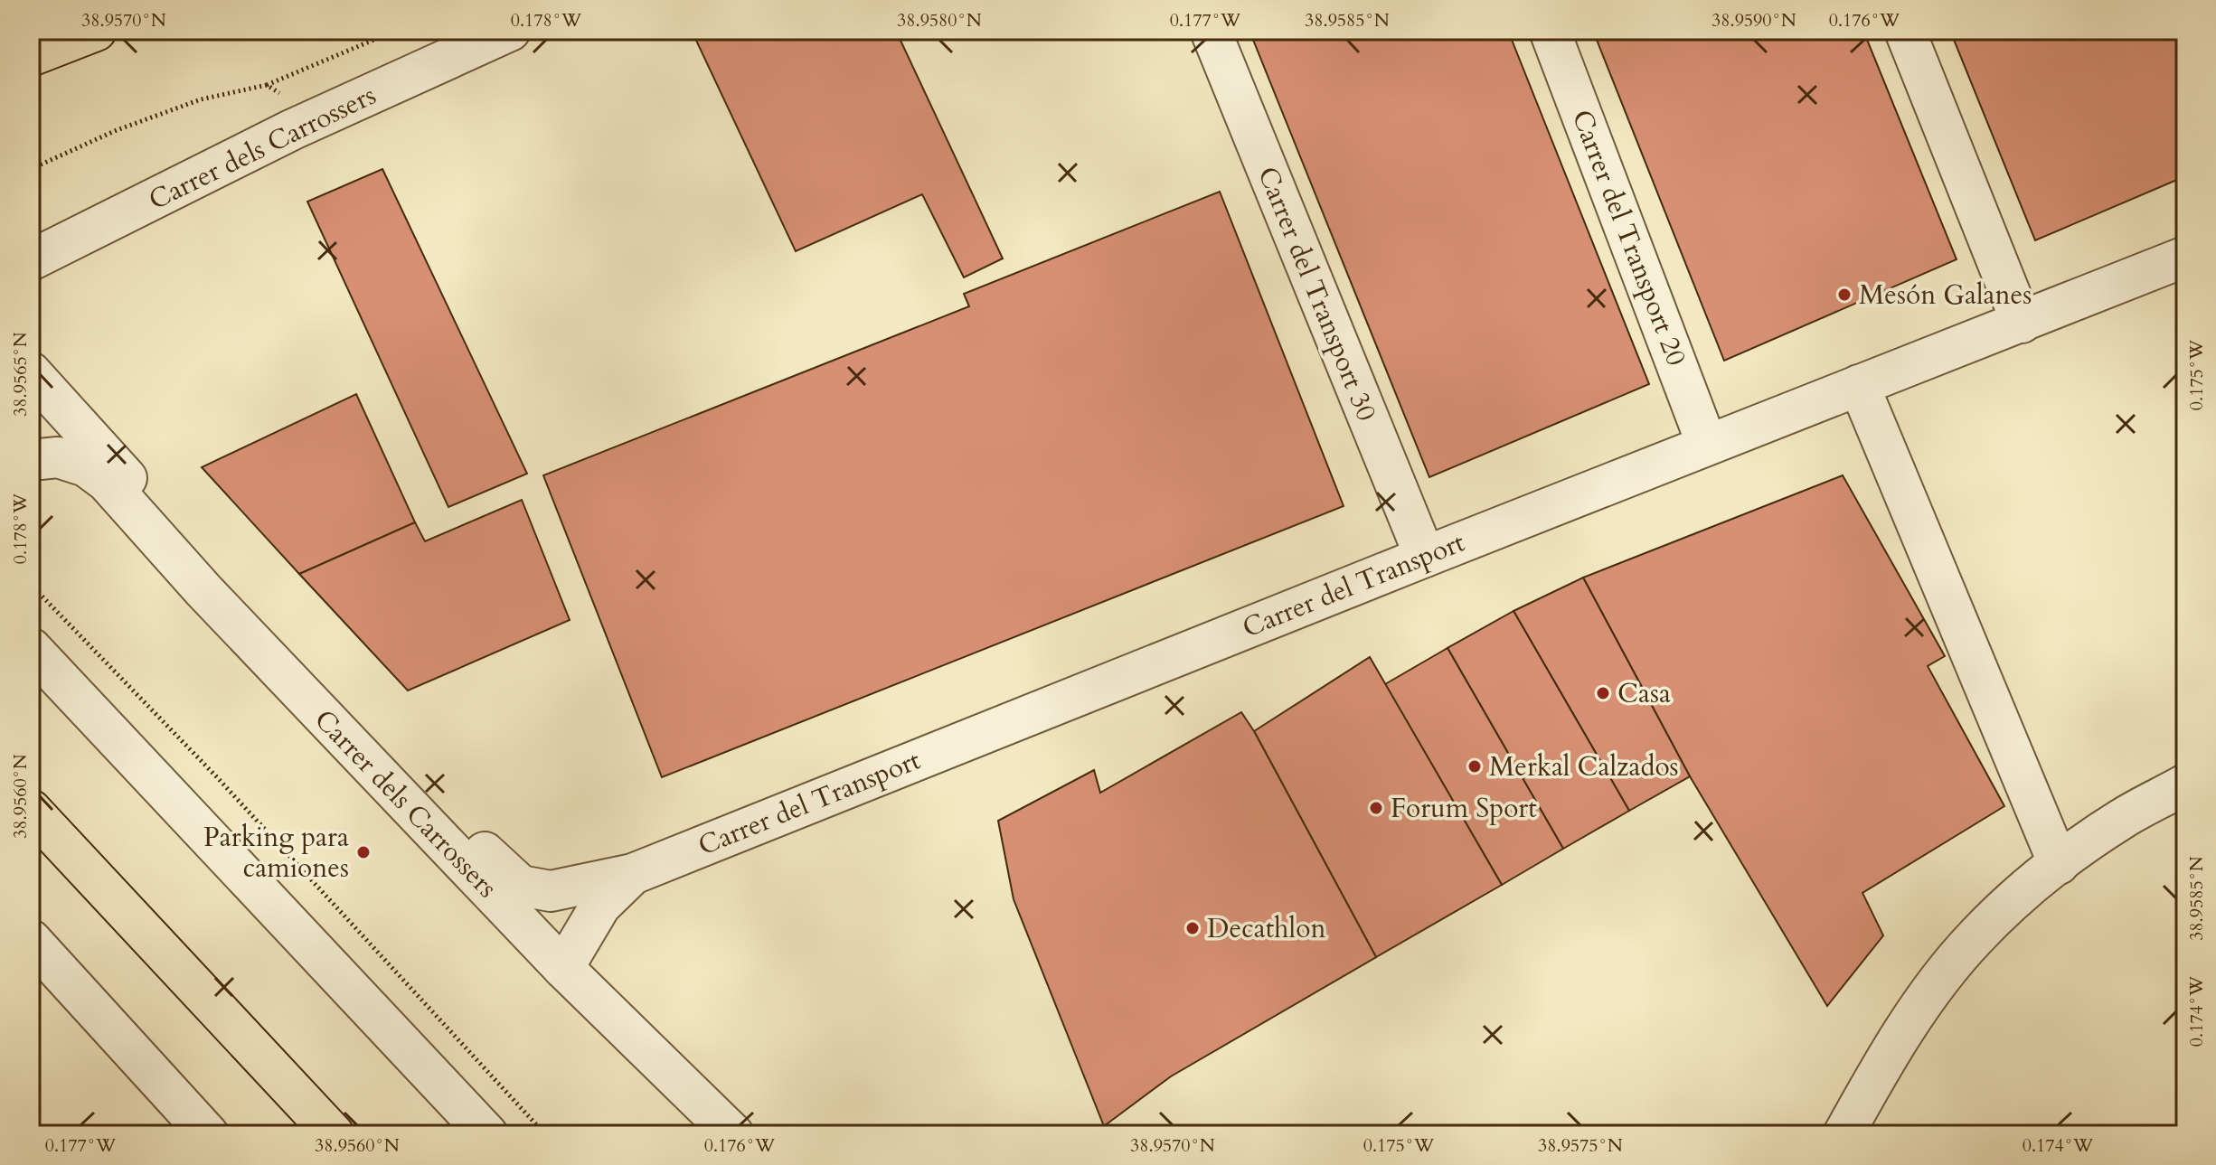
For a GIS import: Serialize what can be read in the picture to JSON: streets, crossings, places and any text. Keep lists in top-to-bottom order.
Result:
{
  "streets": {
    "street": [
      "Carrer dels Carrossers",
      "Carrer del Transport 20",
      "Carrer del Transport 30",
      "Carrer del Transport"
    ]
  },
  "crossings": [
    ["Carrer dels Carrossers", "Carrer del Transport"],
    ["Carrer del Transport 20", "Carrer del Transport"],
    ["Carrer del Transport 30", "Carrer del Transport"]
  ],
  "places": [
    "Mesón Galanes",
    "Casa",
    "Merkal Calzados",
    "Forum Sport",
    "Parking para camiones",
    "Decathlon"
  ],
  "coordinates": [
    "38.9570°N",
    "0.178°W",
    "38.9580°N",
    "0.177°W",
    "38.9585°N",
    "38.9590°N",
    "0.176°W",
    "38.9565°N",
    "0.175°W",
    "38.9560°N",
    "0.174°W",
    "38.9575°N"
  ]
}
